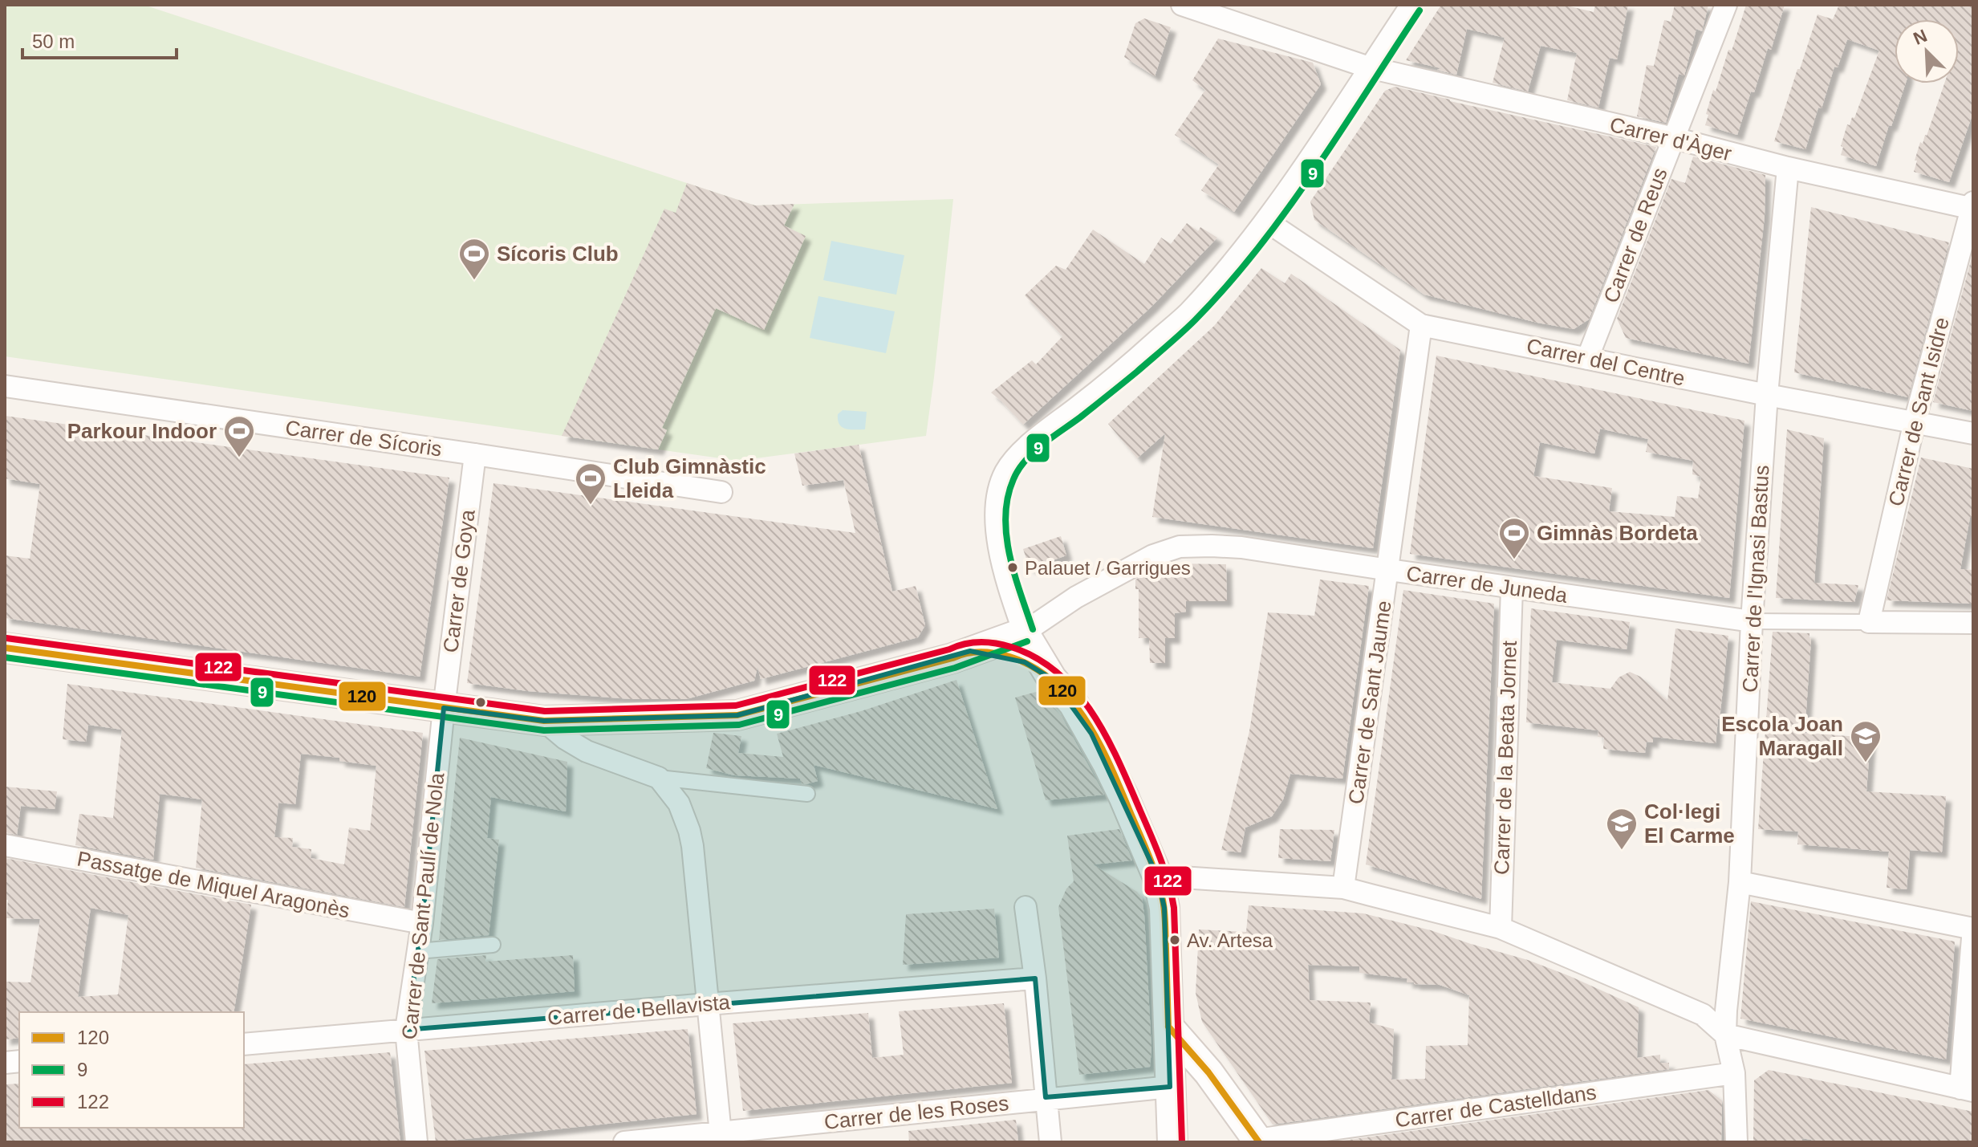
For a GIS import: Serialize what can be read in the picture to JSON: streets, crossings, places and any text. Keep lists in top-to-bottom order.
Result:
{
  "streets": {
    "street": [
      "Carrer d'Àger",
      "Carrer de Reus",
      "Carrer del Centre",
      "Carrer de Sant Isidre",
      "Carrer de Sícoris",
      "Carrer de l'Ignasi Bastus",
      "Carrer de Goya",
      "Carrer de Juneda",
      "Carrer de Sant Jaume",
      "Carrer de la Beata Jornet",
      "Passatge de Miquel Aragonès",
      "Carrer de Sant Paulí de Nola",
      "Carrer de Bellavista",
      "Carrer de Castelldans",
      "Carrer de les Roses"
    ]
  },
  "crossings": [
    ["Carrer d'Àger", "Carrer de Reus"],
    ["Carrer d'Àger", "Carrer de Sant Isidre"],
    ["Carrer d'Àger", "Carrer de l'Ignasi Bastus"],
    ["Carrer de Reus", "Carrer del Centre"],
    ["Carrer del Centre", "Carrer de Sant Isidre"],
    ["Carrer del Centre", "Carrer de l'Ignasi Bastus"],
    ["Carrer del Centre", "Carrer de Sant Jaume"],
    ["Carrer de Sant Isidre", "Carrer de Juneda"],
    ["Carrer de Sícoris", "Carrer de Goya"],
    ["Carrer de l'Ignasi Bastus", "Carrer de Juneda"],
    ["Carrer de l'Ignasi Bastus", "Carrer de Castelldans"],
    ["Carrer de Goya", "Carrer de Sant Paulí de Nola"],
    ["Carrer de Juneda", "Carrer de Sant Jaume"],
    ["Carrer de Juneda", "Carrer de la Beata Jornet"],
    ["Passatge de Miquel Aragonès", "Carrer de Sant Paulí de Nola"],
    ["Carrer de Sant Paulí de Nola", "Carrer de Bellavista"]
  ],
  "places": {
    "sports": [
      "Sícoris Club",
      "Parkour Indoor",
      "Club Gimnàstic Lleida",
      "Gimnàs Bordeta"
    ],
    "other": ["Palauet / Garrigues", "Av. Artesa"],
    "school or university": ["Escola Joan Maragall", "Col·legi El Carme"]
  },
  "lines": ["transit line 9", "transit line 122", "transit line 120"],
  "legend": ["120", "9", "122"],
  "scale_bar": "50 m",
  "north": "top left"
}
